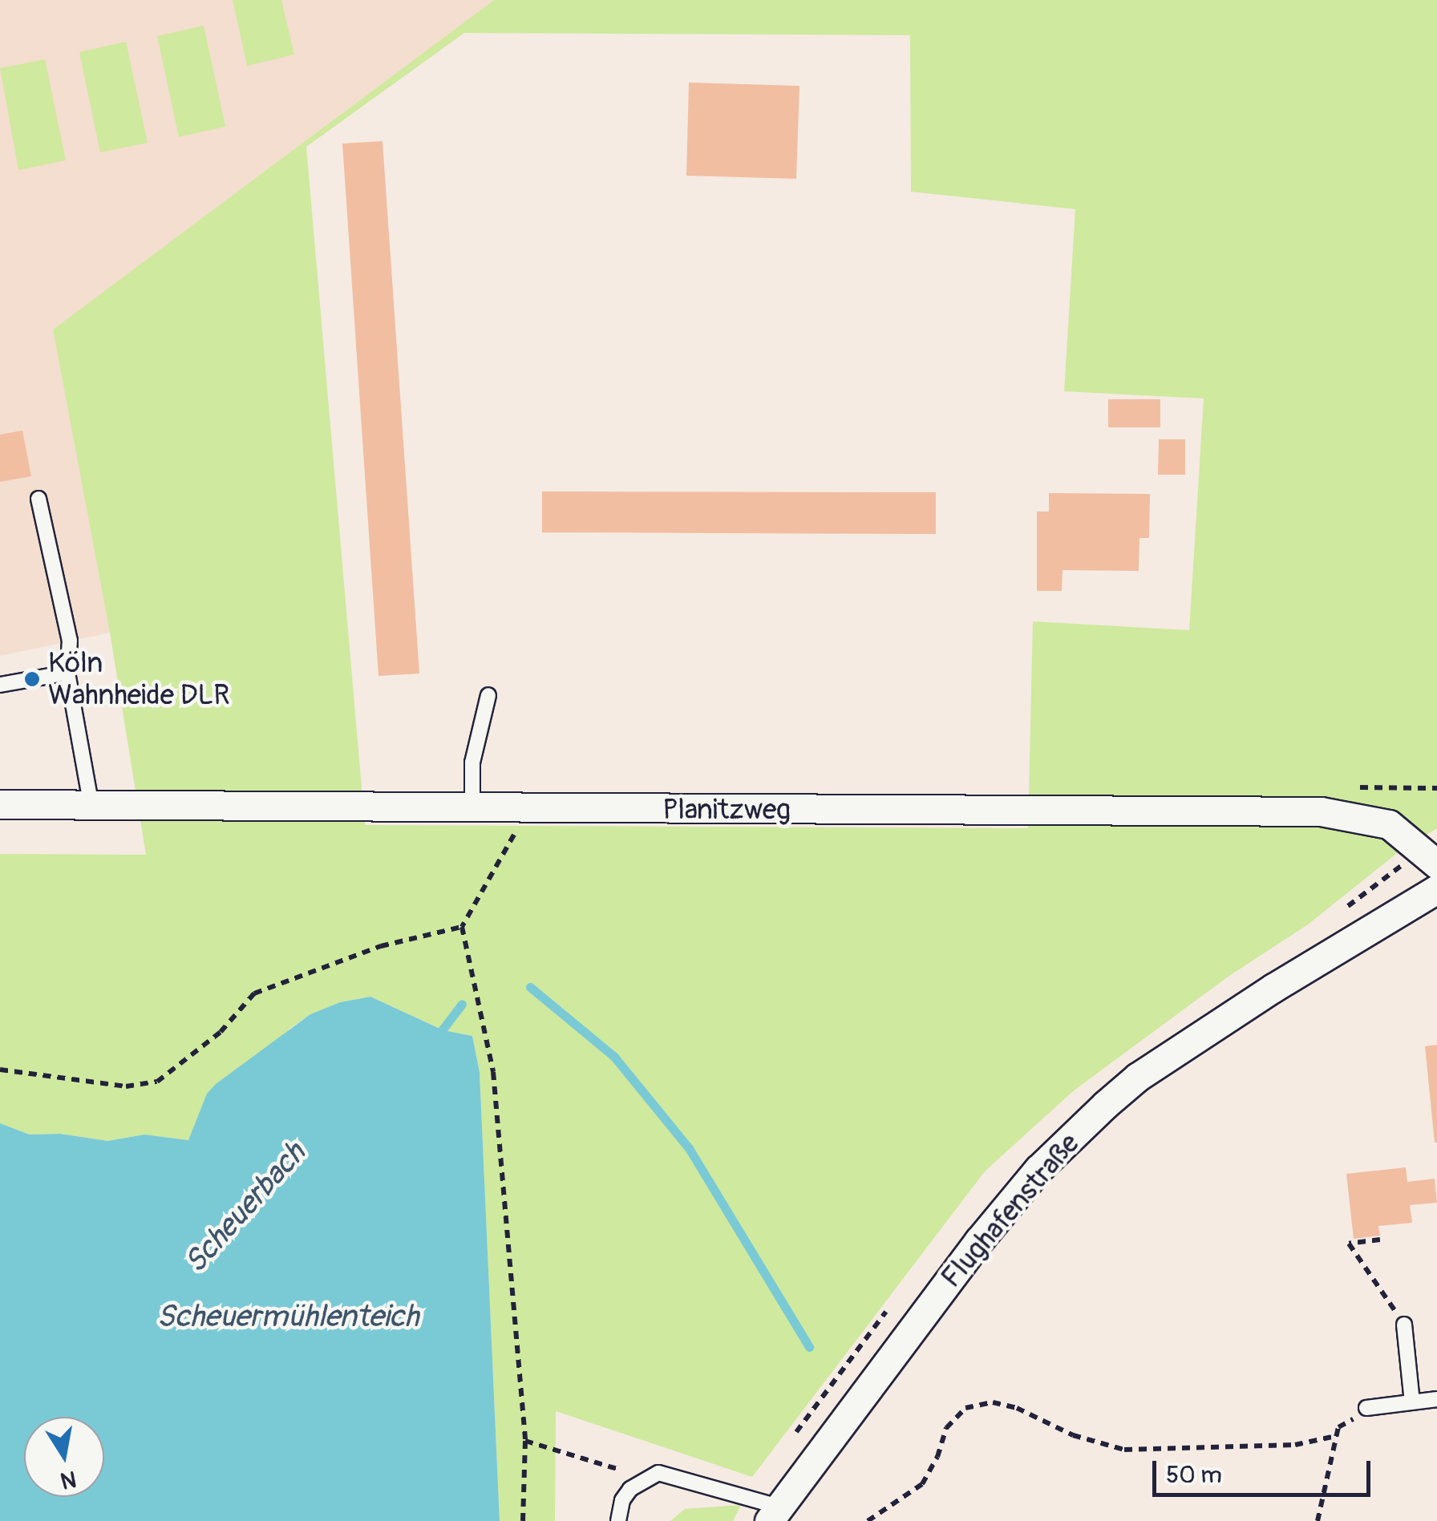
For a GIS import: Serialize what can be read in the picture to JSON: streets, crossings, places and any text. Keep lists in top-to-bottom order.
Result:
{
  "streets": {
    "street": ["Planitzweg", "Flughafenstraße"]
  },
  "water": ["Scheuerbach", "Scheuermühlenteich"],
  "places": ["Köln Wahnheide DLR"],
  "scale_bar": "50 m",
  "north": "bottom"
}
